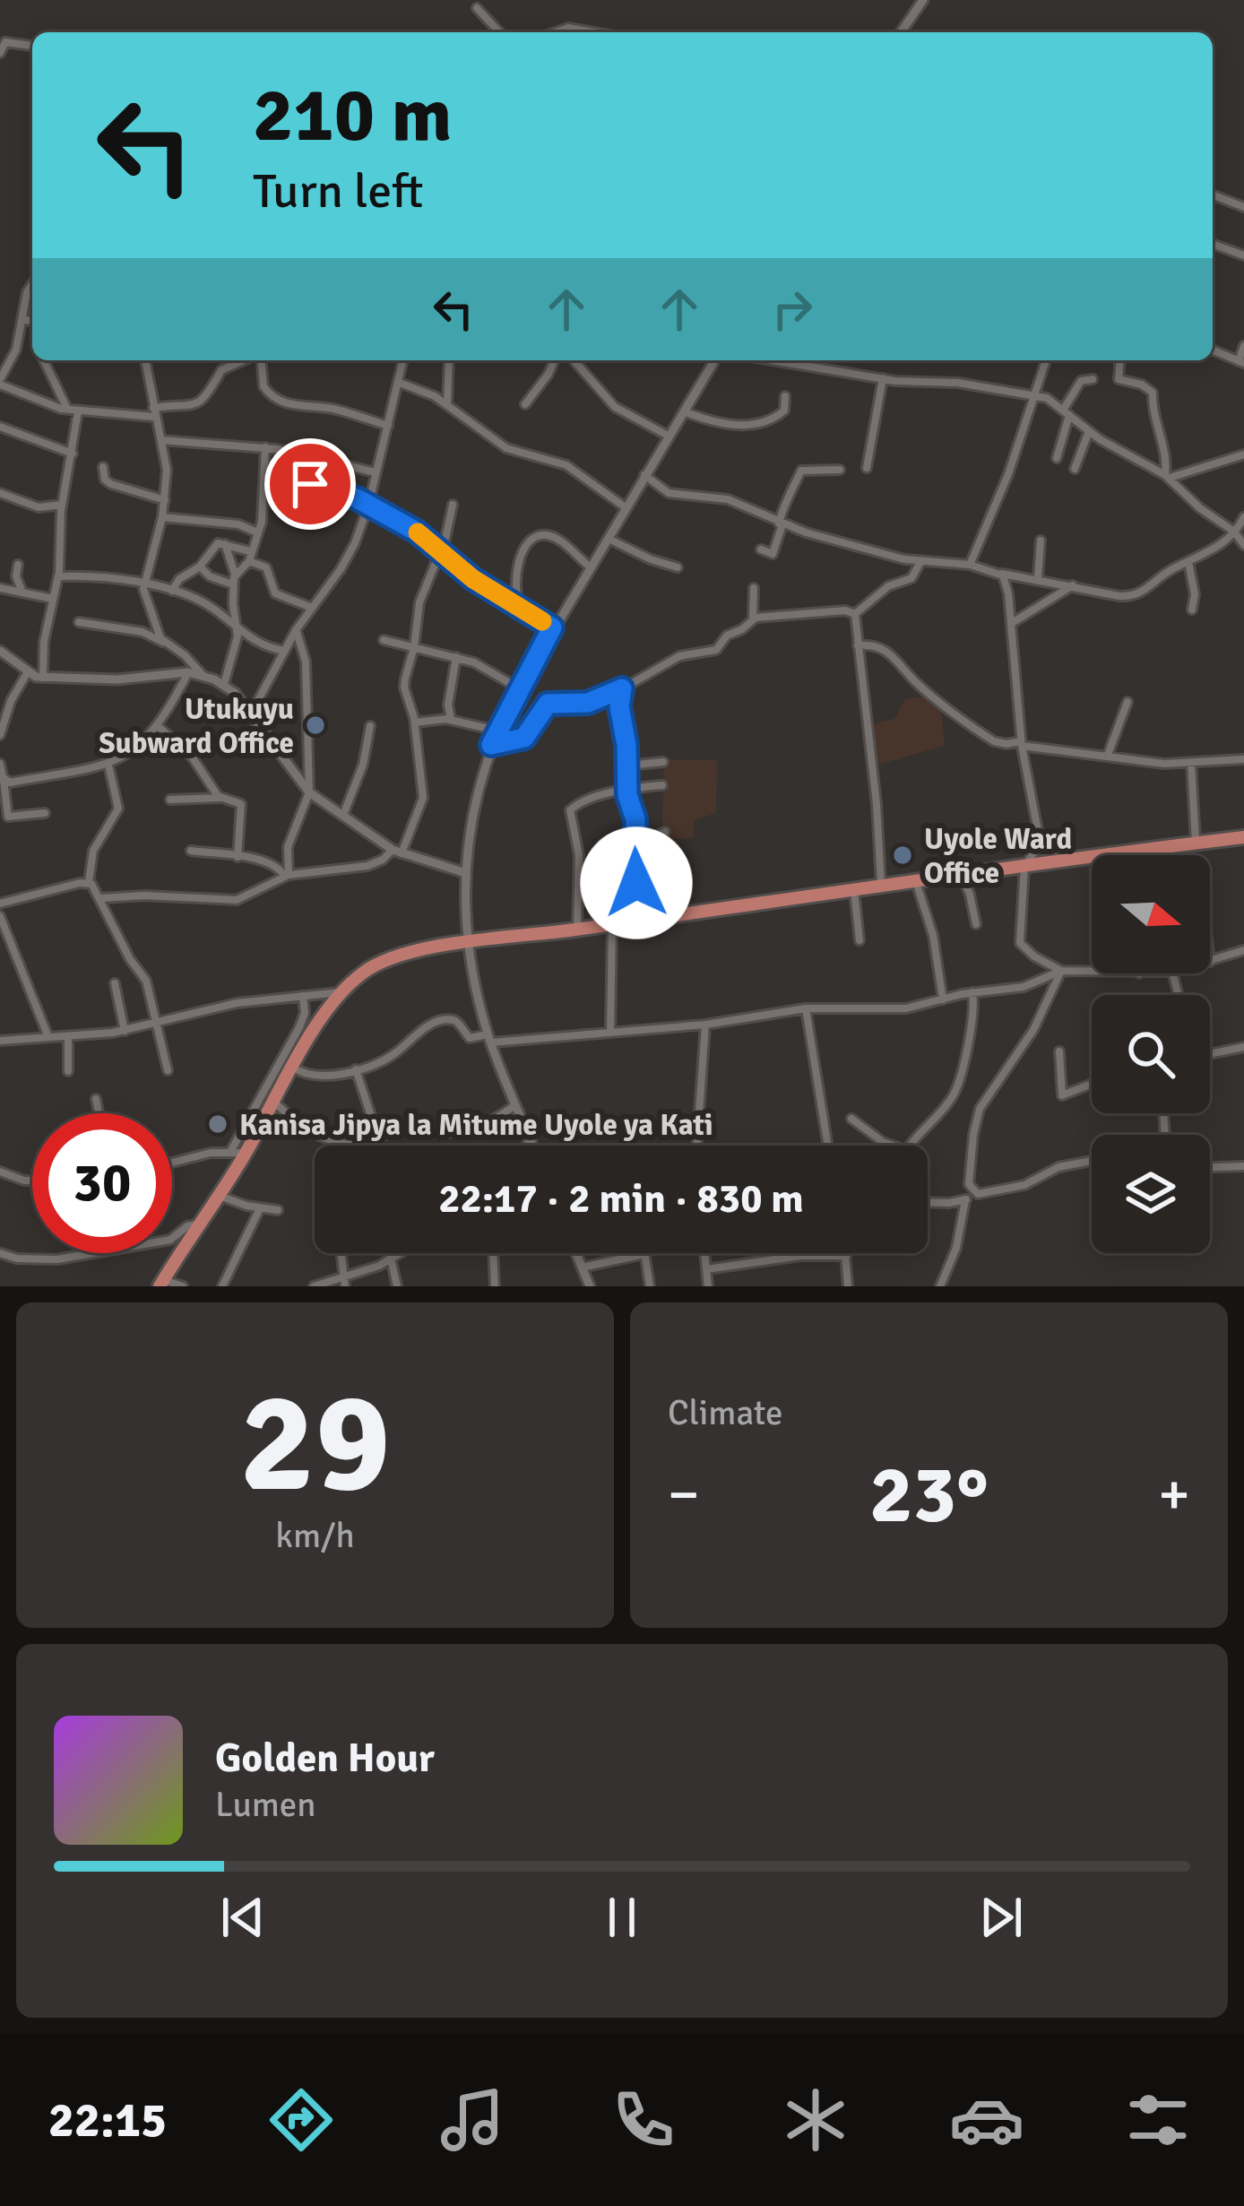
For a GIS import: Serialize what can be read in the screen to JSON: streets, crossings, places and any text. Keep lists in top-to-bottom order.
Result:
{
  "places": ["Utukuyu Subward Office", "Uyole Ward Office", "Kanisa Jipya la Mitume Uyole ya Kati"],
  "north": "right",
  "page": {
    "turn": ["210 m", "Turn left"],
    "limit": "30",
    "trip": "22:17 · 2 min · 830 m",
    "tile": [
      ["29", "km/h"],
      "Climate"
    ],
    "heat": ["−", "23°", "+"],
    "song": ["Golden Hour", "Lumen"],
    "tabs": "22:15"
  }
}
